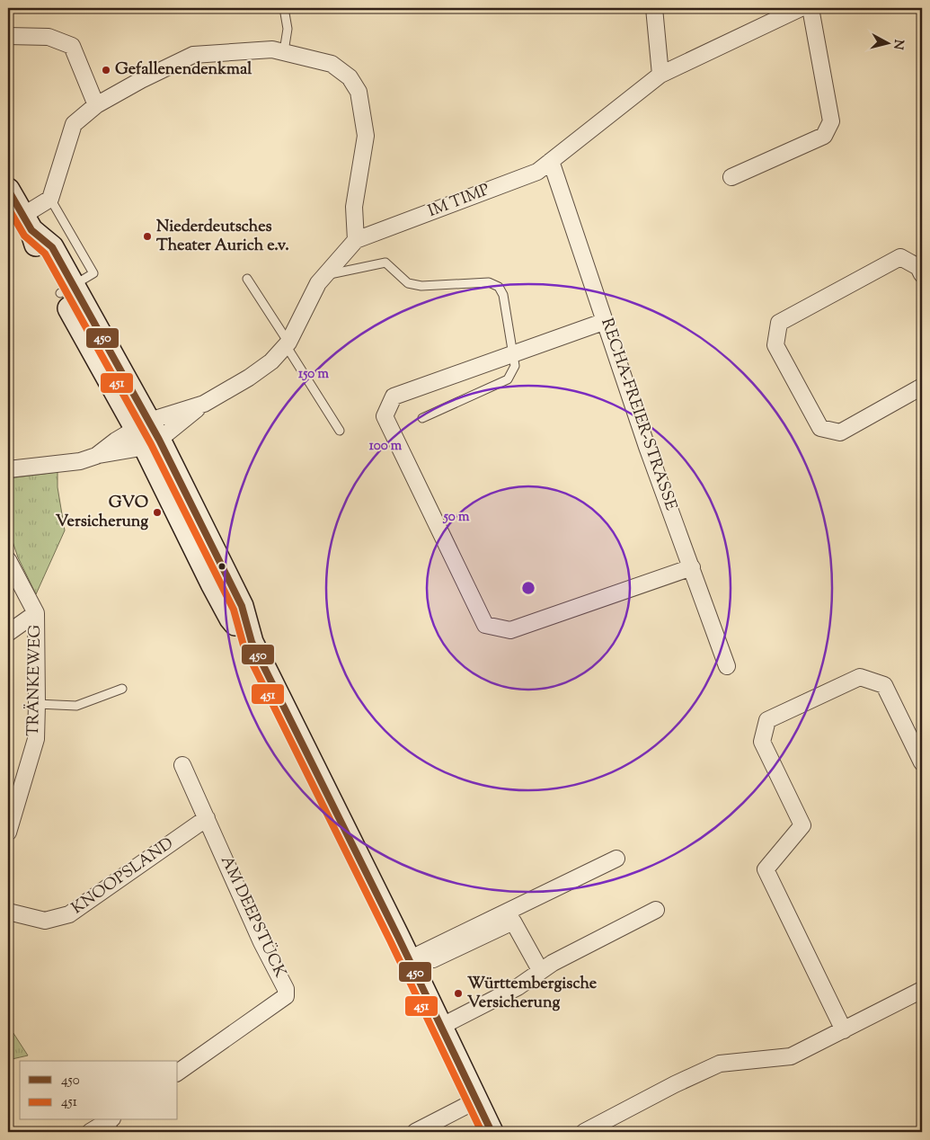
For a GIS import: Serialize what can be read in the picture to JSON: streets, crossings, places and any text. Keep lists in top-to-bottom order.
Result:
{
  "streets": {
    "street": [
      "IM TIMP",
      "RECHA-FREIER-STRASSE",
      "TRÄNKEWEG",
      "KNOOPSLAND",
      "AM DEEPSTÜCK"
    ]
  },
  "crossings": [
    ["IM TIMP", "RECHA-FREIER-STRASSE"],
    ["KNOOPSLAND", "AM DEEPSTÜCK"]
  ],
  "places": [
    "Gefallenendenkmal",
    "Niederdeutsches Theater Aurich e.v.",
    "GVO Versicherung",
    "Württembergische Versicherung"
  ],
  "lines": ["transit line 450", "transit line 451"],
  "legend": ["450", "451"],
  "north": "right",
  "rings": ["150 m", "100 m", "50 m"]
}
